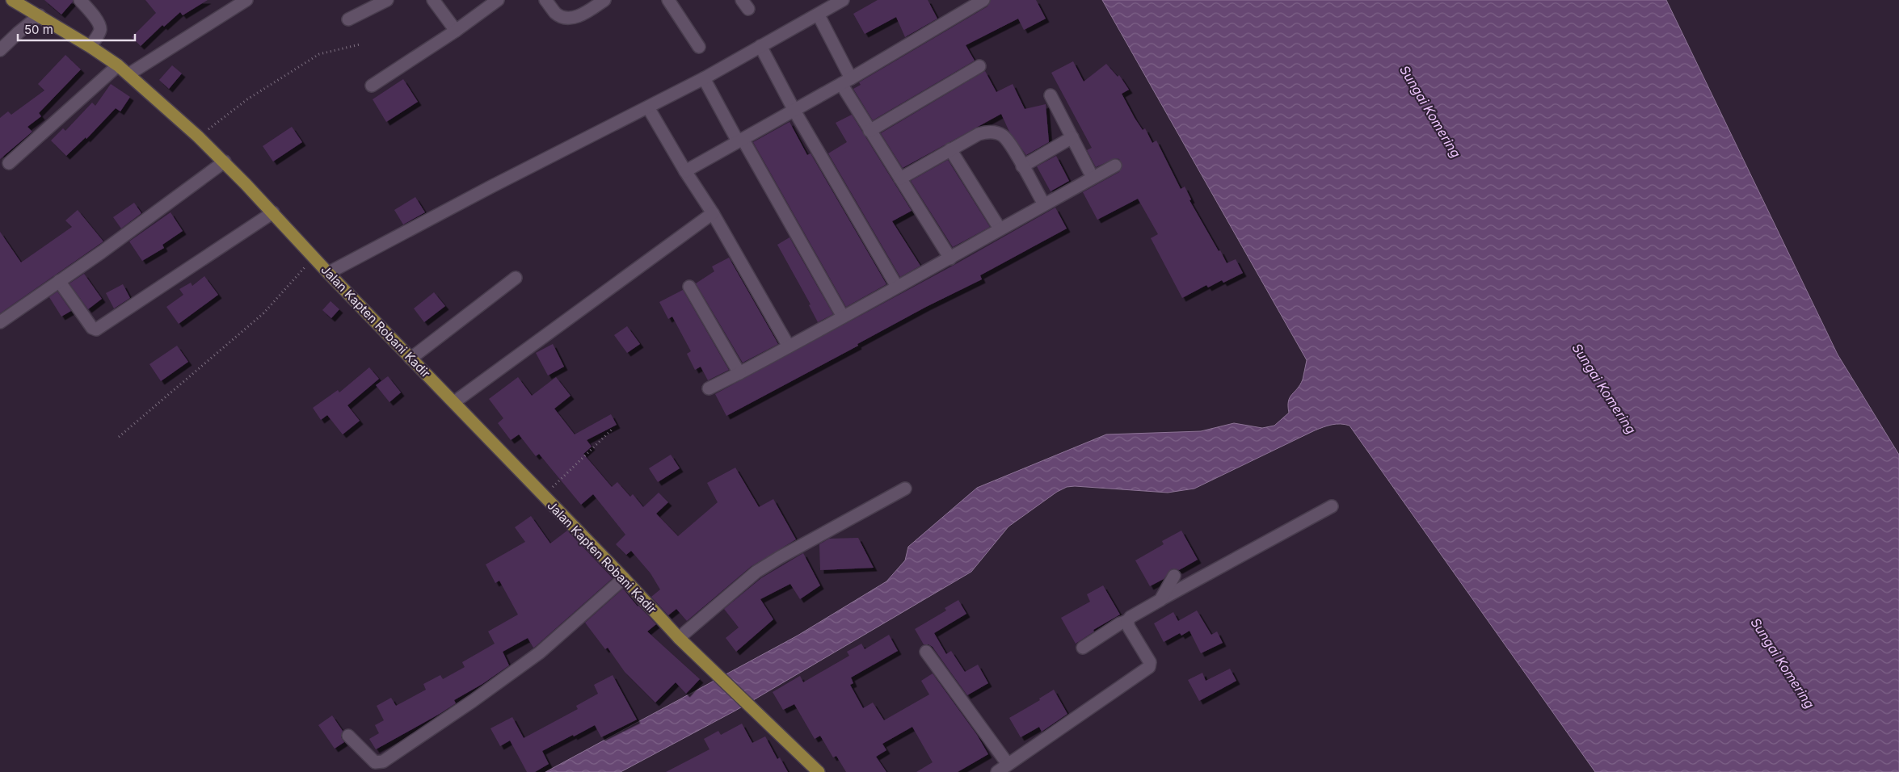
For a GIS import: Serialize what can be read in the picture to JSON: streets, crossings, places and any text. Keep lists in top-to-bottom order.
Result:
{
  "streets": {
    "main road": ["Jalan Kapten Robani Kadir"]
  },
  "water": ["Sungai Komering"],
  "scale_bar": "50 m"
}
